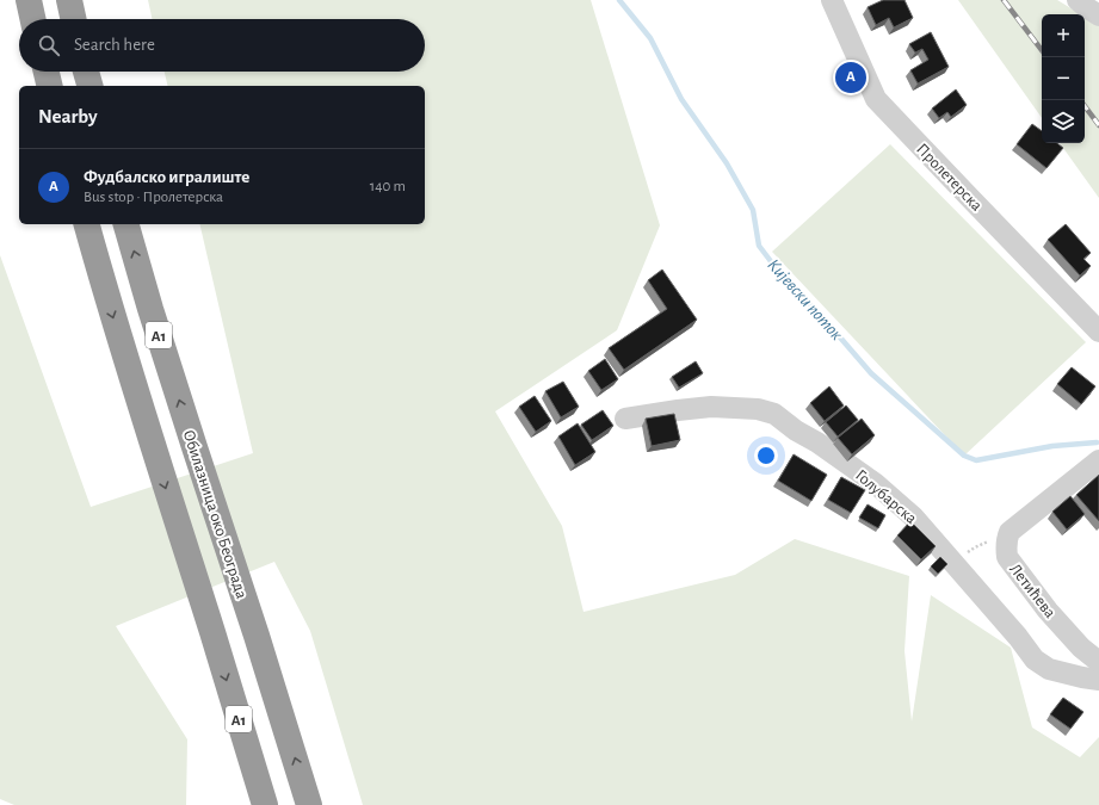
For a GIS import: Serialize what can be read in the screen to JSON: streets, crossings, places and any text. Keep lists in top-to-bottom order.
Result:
{
  "streets": {
    "highway": ["A1", "Обилазница око Београда"],
    "street": ["Пролетерска", "Голубарска", "Летићева"]
  },
  "water": ["Кијевски поток"],
  "page": {
    "map_buttons": ["+", "−"],
    "search": "Search here",
    "pins": "A",
    "heading": "Nearby",
    "list": [
      {
        "mark": "A",
        "name": "Фудбалско игралиште",
        "note": "Bus stop · Пролетерска",
        "value": "140 m"
      }
    ]
  }
}
